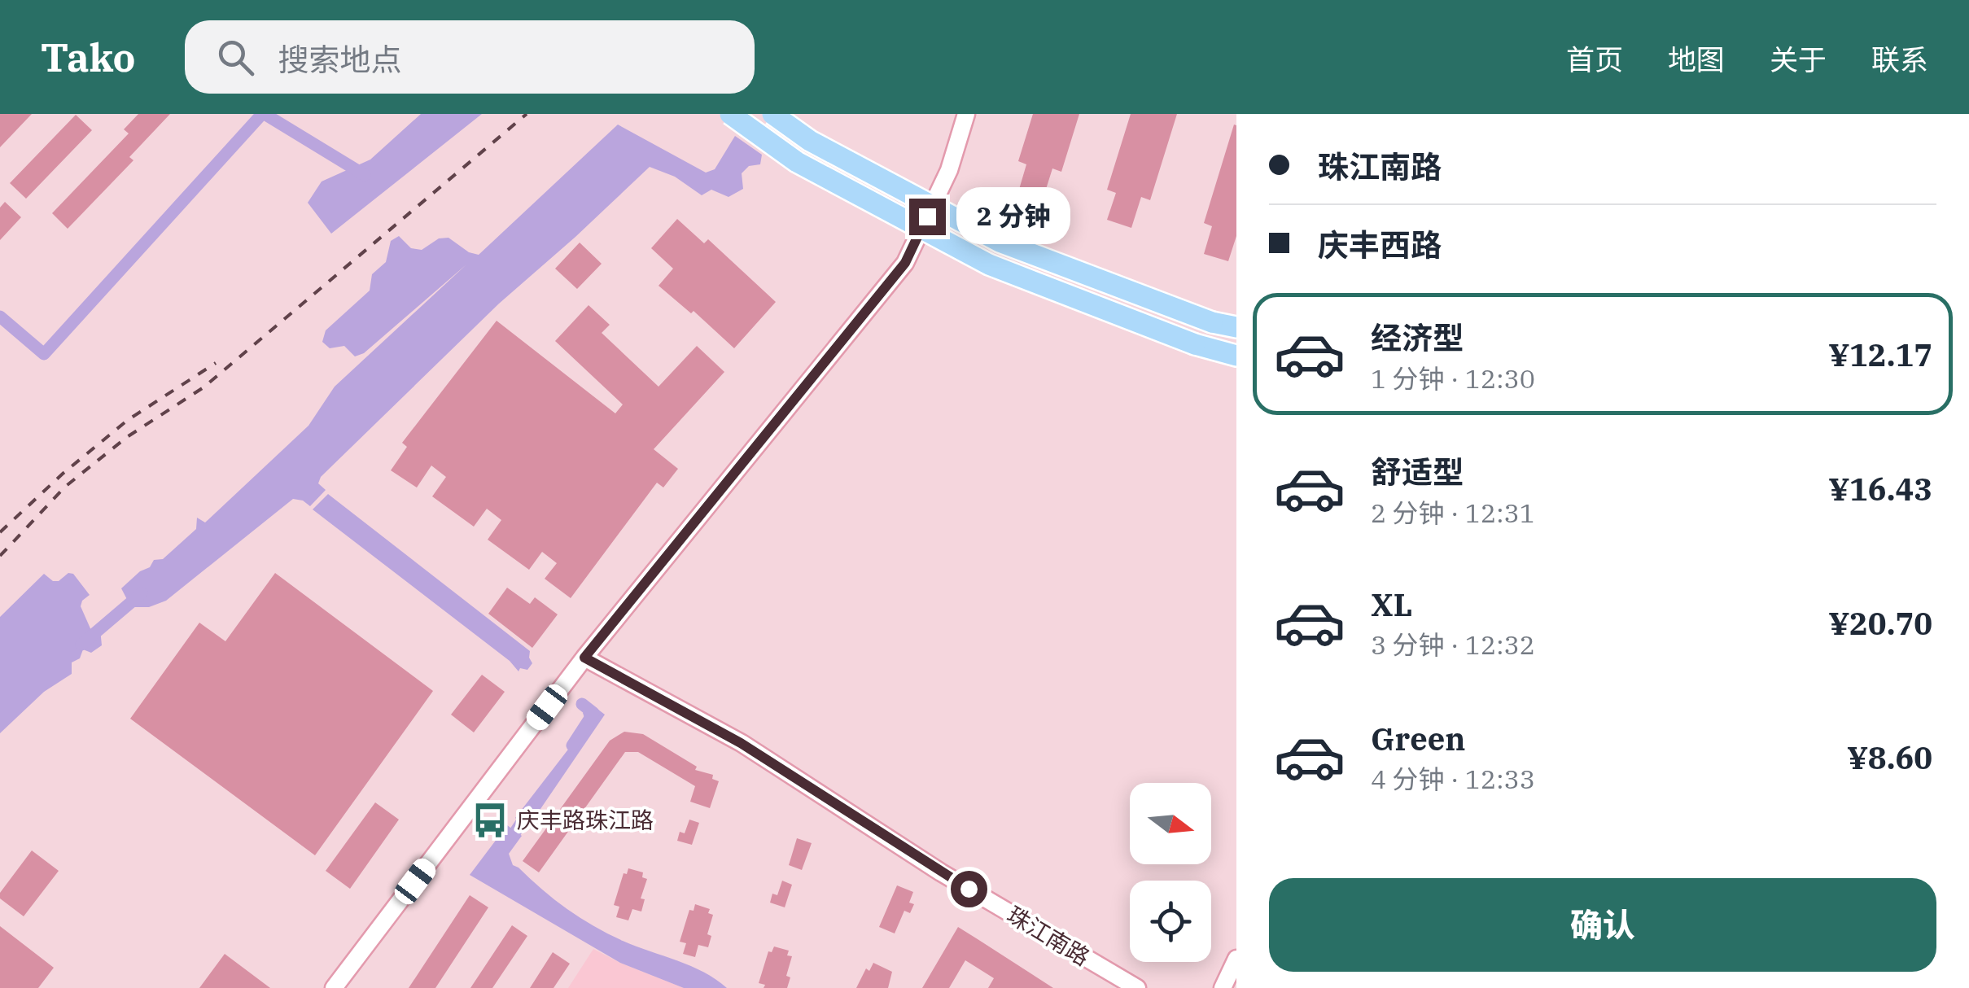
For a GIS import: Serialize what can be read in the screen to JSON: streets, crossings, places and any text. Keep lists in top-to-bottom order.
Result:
{
  "streets": {
    "street": ["珠江南路"]
  },
  "places": {
    "bus stop": ["庆丰路珠江路"]
  },
  "north": "right",
  "page": {
    "header": "Tako",
    "search": "搜索地点",
    "nav": [
      "首页",
      "地图",
      "关于",
      "联系"
    ],
    "banner": ["珠江南路", "庆丰西路"],
    "bubble": "2 分钟",
    "list": [
      {
        "name": "经济型",
        "note": "1 分钟 · 12:30",
        "value": "¥12.17"
      },
      {
        "name": "舒适型",
        "note": "2 分钟 · 12:31",
        "value": "¥16.43"
      },
      {
        "name": "XL",
        "note": "3 分钟 · 12:32",
        "value": "¥20.70"
      },
      {
        "name": "Green",
        "note": "4 分钟 · 12:33",
        "value": "¥8.60"
      }
    ],
    "buttons": "确认"
  }
}
